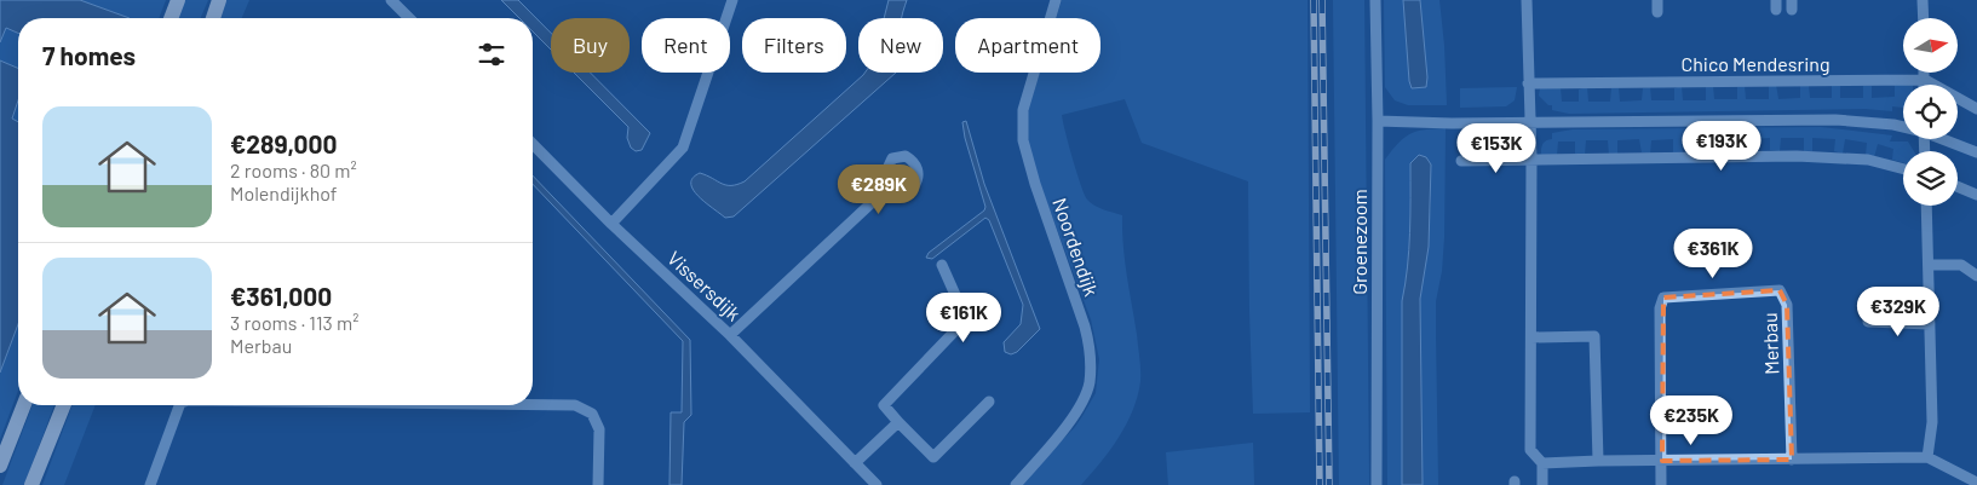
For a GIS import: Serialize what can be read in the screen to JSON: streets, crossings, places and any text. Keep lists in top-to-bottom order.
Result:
{
  "streets": {
    "street": [
      "Chico Mendesring",
      "Groenezoom",
      "Noordendijk",
      "Vissersdijk",
      "Merbau"
    ]
  },
  "north": "right",
  "page": {
    "chip": [
      "Buy",
      "Rent",
      "Filters",
      "New",
      "Apartment"
    ],
    "heading": "7 homes",
    "list": [
      {
        "name": "€289,000",
        "note": "2 rooms · 80 m² · Molendijkhof"
      },
      {
        "name": "€361,000",
        "note": "3 rooms · 113 m² · Merbau"
      }
    ],
    "price": [
      "€193K",
      "€153K",
      "€289K",
      "€361K",
      "€329K",
      "€161K",
      "€235K"
    ]
  }
}
